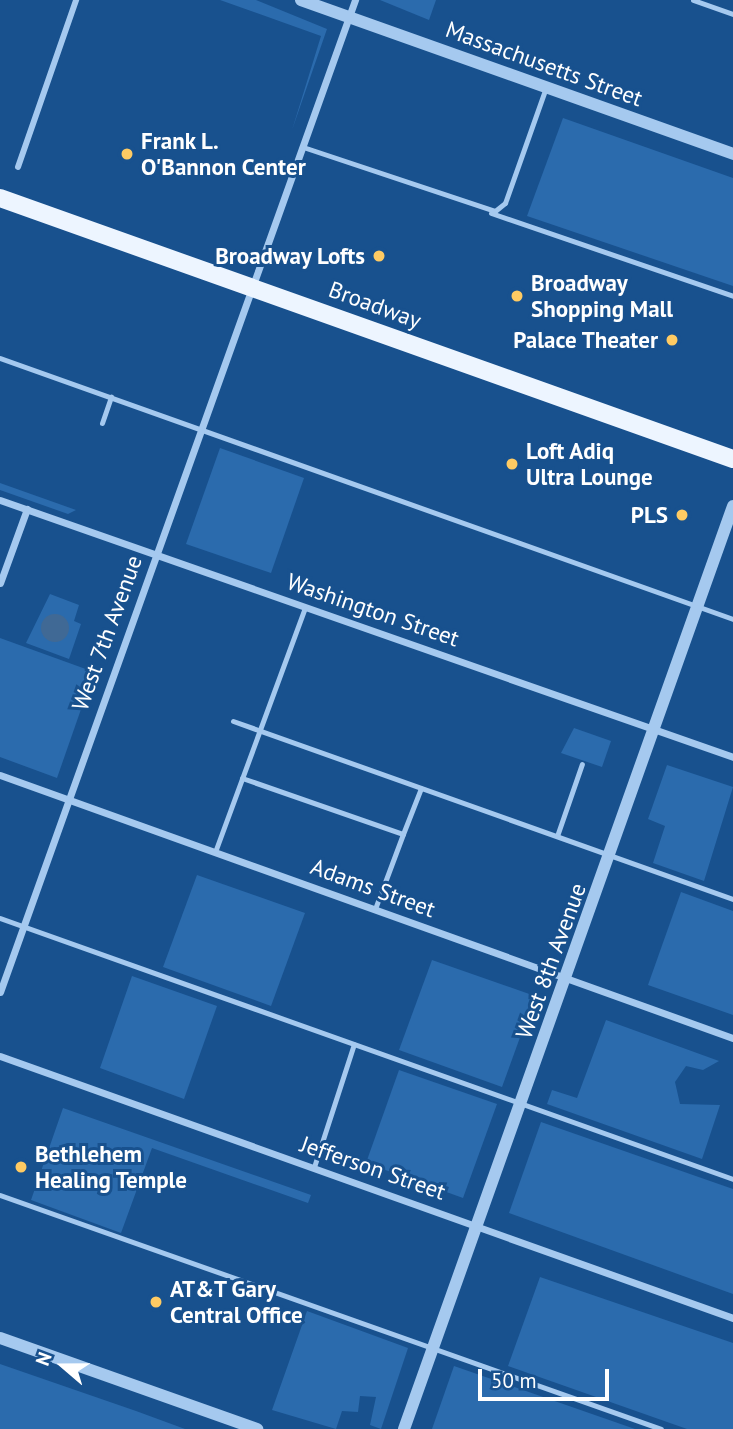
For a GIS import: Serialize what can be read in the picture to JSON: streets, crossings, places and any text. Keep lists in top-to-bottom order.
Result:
{
  "streets": {
    "main road": ["Broadway"],
    "street": [
      "Massachusetts Street",
      "Washington Street",
      "West 7th Avenue",
      "Adams Street",
      "West 8th Avenue",
      "Jefferson Street"
    ]
  },
  "crossings": [
    ["Massachusetts Street", "West 7th Avenue"],
    ["Broadway", "West 7th Avenue"],
    ["Washington Street", "West 7th Avenue"],
    ["Washington Street", "West 8th Avenue"],
    ["West 7th Avenue", "Adams Street"],
    ["Adams Street", "West 8th Avenue"],
    ["West 8th Avenue", "Jefferson Street"]
  ],
  "places": [
    "Frank L. O'Bannon Center",
    "Broadway Lofts",
    "Broadway Shopping Mall",
    "Palace Theater",
    "Loft Adiq Ultra Lounge",
    "PLS",
    "Bethlehem Healing Temple",
    "AT&T Gary Central Office"
  ],
  "scale_bar": "50 m",
  "north": "left"
}
